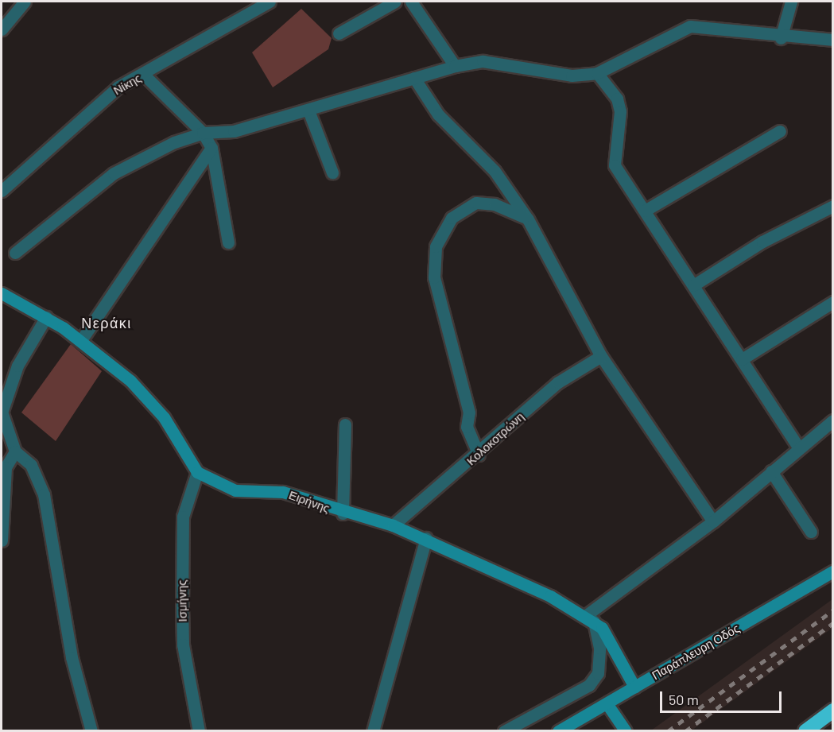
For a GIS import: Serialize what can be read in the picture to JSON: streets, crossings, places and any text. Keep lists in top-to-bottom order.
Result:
{
  "streets": {
    "street": [
      "Νίκης",
      "Κολοκοτρώνη",
      "Ειρήνης",
      "Ισμήνης",
      "Παράπλευρη Οδός"
    ]
  },
  "crossings": [
    ["Κολοκοτρώνη", "Ειρήνης"],
    ["Ειρήνης", "Ισμήνης"],
    ["Ειρήνης", "Παράπλευρη Οδός"]
  ],
  "districts": ["Νεράκι"],
  "scale_bar": "50 m"
}
